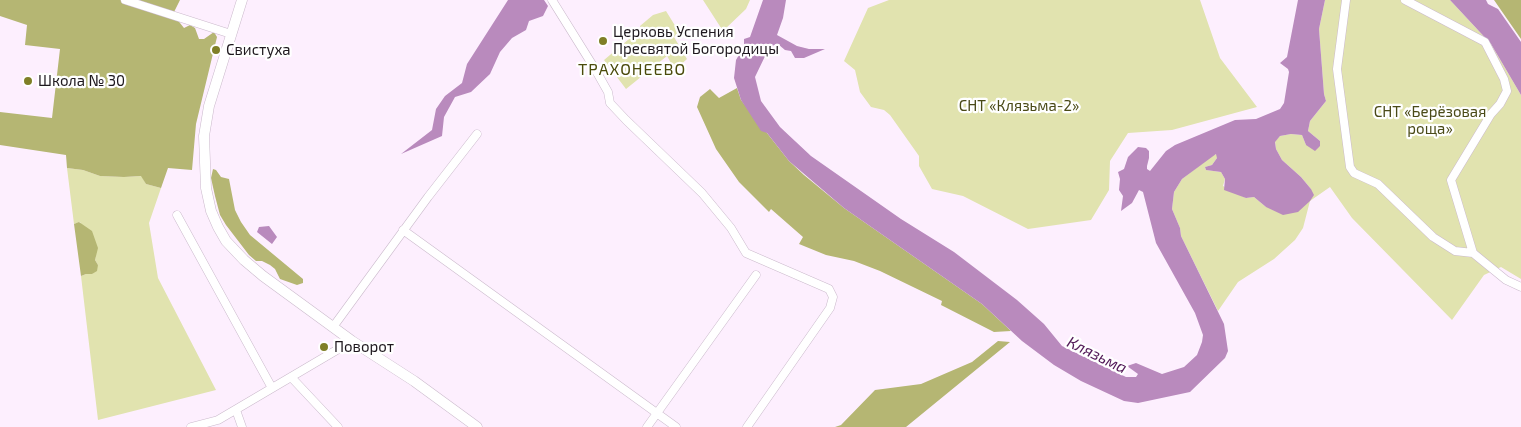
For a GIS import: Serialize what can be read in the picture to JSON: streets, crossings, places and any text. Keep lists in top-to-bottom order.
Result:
{
  "districts": ["ТРАХОНЕЕВО"],
  "water": ["Клязьма"],
  "parks": ["СНТ «Клязьма-2»", "СНТ «Берёзовая роща»"],
  "places": [
    "Церковь Успения Пресвятой Богородицы",
    "Свистуха",
    "Школа № 30",
    "Поворот"
  ]
}
